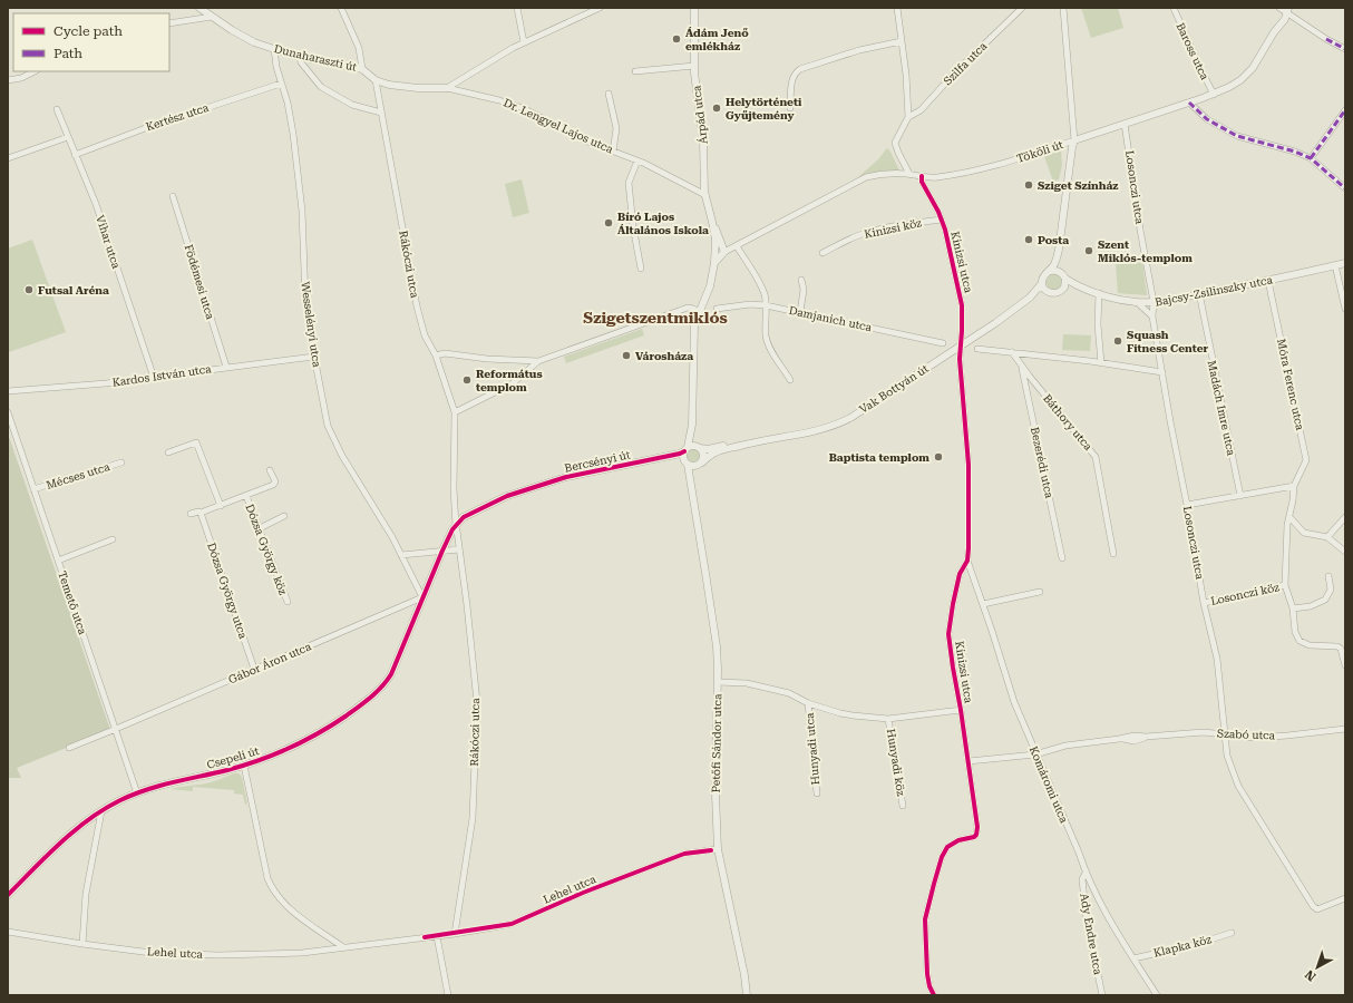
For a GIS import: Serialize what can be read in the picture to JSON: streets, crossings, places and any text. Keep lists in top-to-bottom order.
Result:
{
  "streets": {
    "street": [
      "Baross utca",
      "Dunaharaszti út",
      "Szilfa utca",
      "Árpád utca",
      "Kertész utca",
      "Dr. Lengyel Lajos utca",
      "Tököli út",
      "Losonczi utca",
      "Kinizsi köz",
      "Vihar utca",
      "Kinizsi utca",
      "Rákóczi utca",
      "Födémesi utca",
      "Bajcsy-Zsilinszky utca",
      "Damjanich utca",
      "Wesselényi utca",
      "Kardos István utca",
      "Móra Ferenc utca",
      "Vak Bottyán út",
      "Madách Imre utca",
      "Báthory utca",
      "Bercsényi út",
      "Bezerédi utca",
      "Mécses utca",
      "Dózsa György köz",
      "Dózsa György utca",
      "Losonczi köz",
      "Temető utca",
      "Gábor Áron utca",
      "Szabó utca",
      "Petőfi Sándor utca",
      "Hunyadi utca",
      "Csepeli út",
      "Hunyadi köz",
      "Komáromi utca",
      "Lehel utca",
      "Ady Endre utca",
      "Klapka köz"
    ]
  },
  "crossings": [
    ["Baross utca", "Tököli út"],
    ["Dunaharaszti út", "Wesselényi utca"],
    ["Árpád utca", "Dr. Lengyel Lajos utca"],
    ["Árpád utca", "Tököli út"],
    ["Kertész utca", "Vihar utca"],
    ["Kertész utca", "Wesselényi utca"],
    ["Dr. Lengyel Lajos utca", "Rákóczi utca"],
    ["Tököli út", "Losonczi utca"],
    ["Tököli út", "Kinizsi utca"],
    ["Losonczi utca", "Bajcsy-Zsilinszky utca"],
    ["Losonczi utca", "Losonczi köz"],
    ["Losonczi utca", "Szabó utca"],
    ["Kinizsi köz", "Kinizsi utca"],
    ["Vihar utca", "Kardos István utca"],
    ["Kinizsi utca", "Vak Bottyán út"],
    ["Kinizsi utca", "Szabó utca"],
    ["Kinizsi utca", "Hunyadi utca"],
    ["Kinizsi utca", "Komáromi utca"],
    ["Rákóczi utca", "Bercsényi út"],
    ["Rákóczi utca", "Lehel utca"],
    ["Födémesi utca", "Kardos István utca"],
    ["Bajcsy-Zsilinszky utca", "Móra Ferenc utca"],
    ["Bajcsy-Zsilinszky utca", "Vak Bottyán út"],
    ["Bajcsy-Zsilinszky utca", "Madách Imre utca"],
    ["Wesselényi utca", "Kardos István utca"],
    ["Wesselényi utca", "Bercsényi út"],
    ["Wesselényi utca", "Gábor Áron utca"],
    ["Wesselényi utca", "Csepeli út"],
    ["Móra Ferenc utca", "Losonczi köz"],
    ["Vak Bottyán út", "Bercsényi út"],
    ["Vak Bottyán út", "Petőfi Sándor utca"],
    ["Báthory utca", "Bezerédi utca"],
    ["Bercsényi út", "Gábor Áron utca"],
    ["Bercsényi út", "Petőfi Sándor utca"],
    ["Bercsényi út", "Csepeli út"],
    ["Mécses utca", "Temető utca"],
    ["Dózsa György utca", "Gábor Áron utca"],
    ["Temető utca", "Gábor Áron utca"],
    ["Temető utca", "Csepeli út"],
    ["Gábor Áron utca", "Csepeli út"],
    ["Szabó utca", "Komáromi utca"],
    ["Petőfi Sándor utca", "Hunyadi utca"],
    ["Petőfi Sándor utca", "Lehel utca"],
    ["Hunyadi utca", "Hunyadi köz"],
    ["Komáromi utca", "Ady Endre utca"],
    ["Komáromi utca", "Klapka köz"]
  ],
  "districts": ["Szigetszentmiklós"],
  "places": [
    "Ádám Jenő emlékház",
    "Helytörténeti Gyűjtemény",
    "Sziget Színház",
    "Bíró Lajos Általános Iskola",
    "Posta",
    "Szent Miklós-templom",
    "Futsal Aréna",
    "Squash Fitness Center",
    "Városháza",
    "Református templom",
    "Baptista templom"
  ],
  "legend": ["Cycle path", "Path"],
  "north": "bottom left"
}
